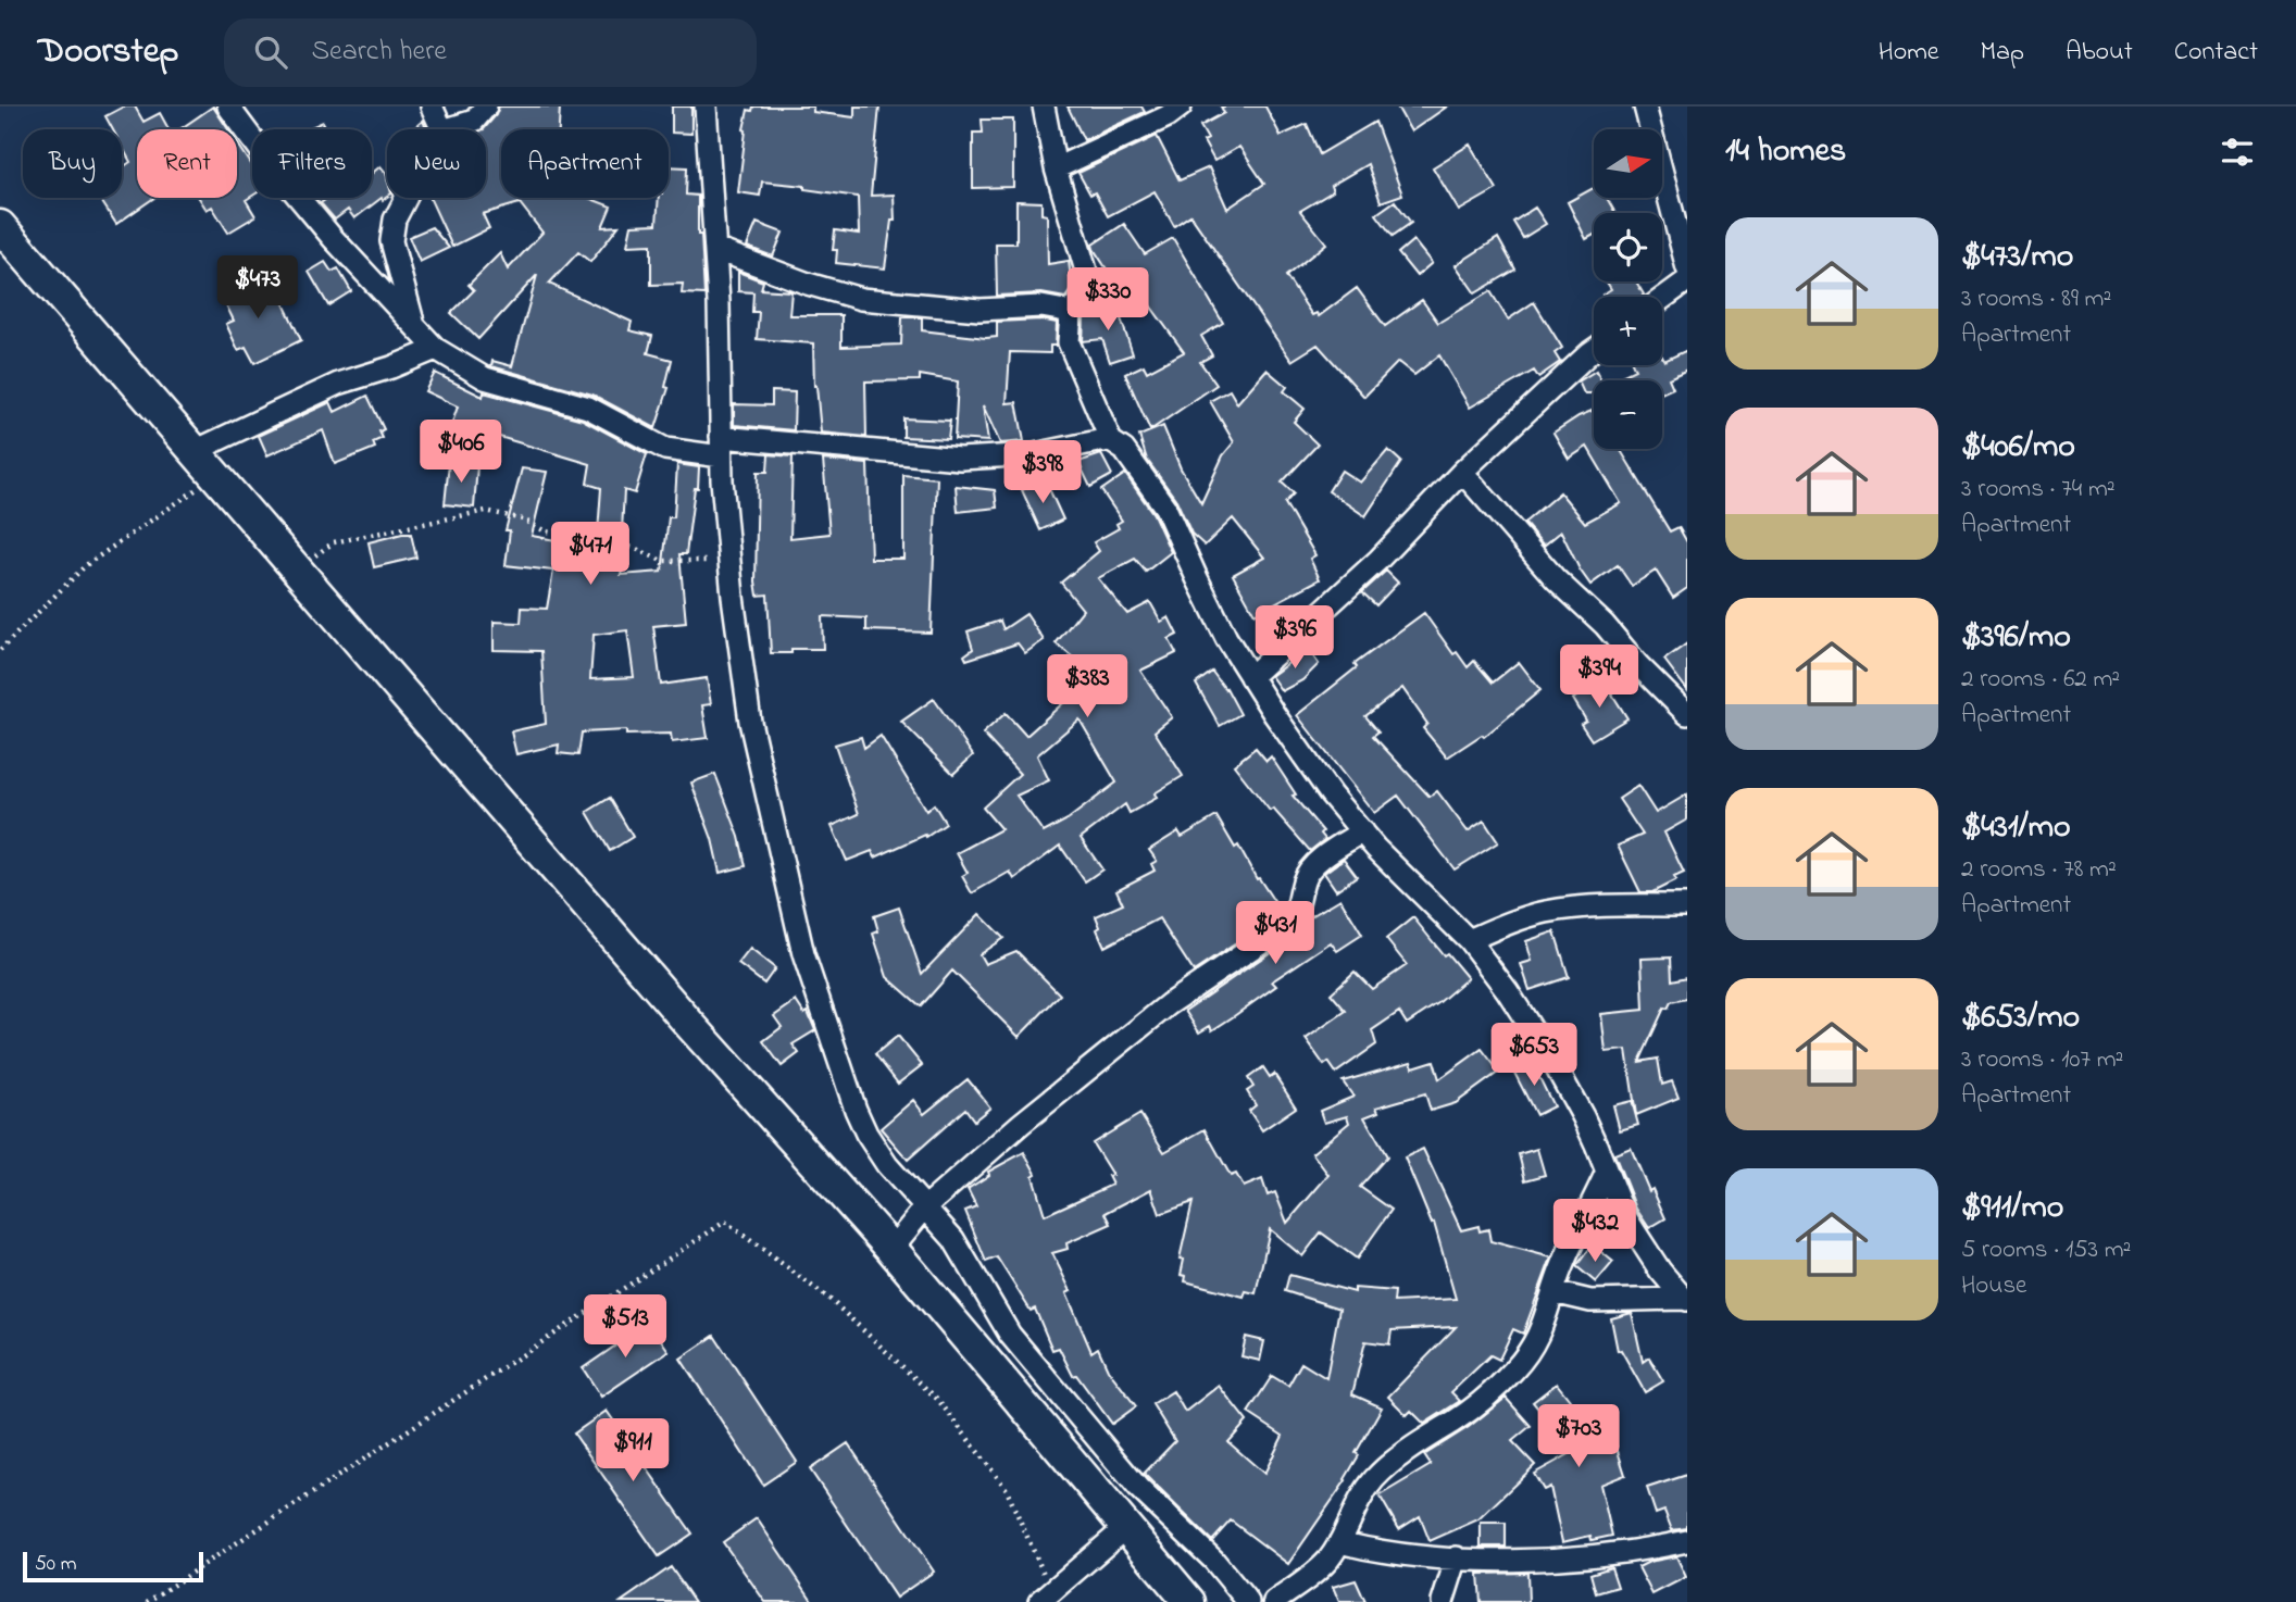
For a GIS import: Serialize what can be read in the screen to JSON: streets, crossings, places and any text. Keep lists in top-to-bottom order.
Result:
{
  "scale_bar": "50 m",
  "north": "right",
  "page": {
    "header": "Doorstep",
    "search": "Search here",
    "nav": [
      "Home",
      "Map",
      "About",
      "Contact"
    ],
    "heading": "14 homes",
    "map_buttons": ["+", "−"],
    "chip": [
      "Buy",
      "Rent",
      "Filters",
      "New",
      "Apartment"
    ],
    "list": [
      {
        "name": "$473/mo",
        "note": "3 rooms · 89 m² · Apartment"
      },
      {
        "name": "$406/mo",
        "note": "3 rooms · 74 m² · Apartment"
      },
      {
        "name": "$396/mo",
        "note": "2 rooms · 62 m² · Apartment"
      },
      {
        "name": "$431/mo",
        "note": "2 rooms · 78 m² · Apartment"
      },
      {
        "name": "$653/mo",
        "note": "3 rooms · 107 m² · Apartment"
      },
      {
        "name": "$911/mo",
        "note": "5 rooms · 153 m² · House"
      }
    ],
    "price": [
      "$473",
      "$330",
      "$406",
      "$398",
      "$471",
      "$396",
      "$394",
      "$383",
      "$431",
      "$653",
      "$432",
      "$513",
      "$703",
      "$911"
    ],
    "scale": "50 m"
  }
}
